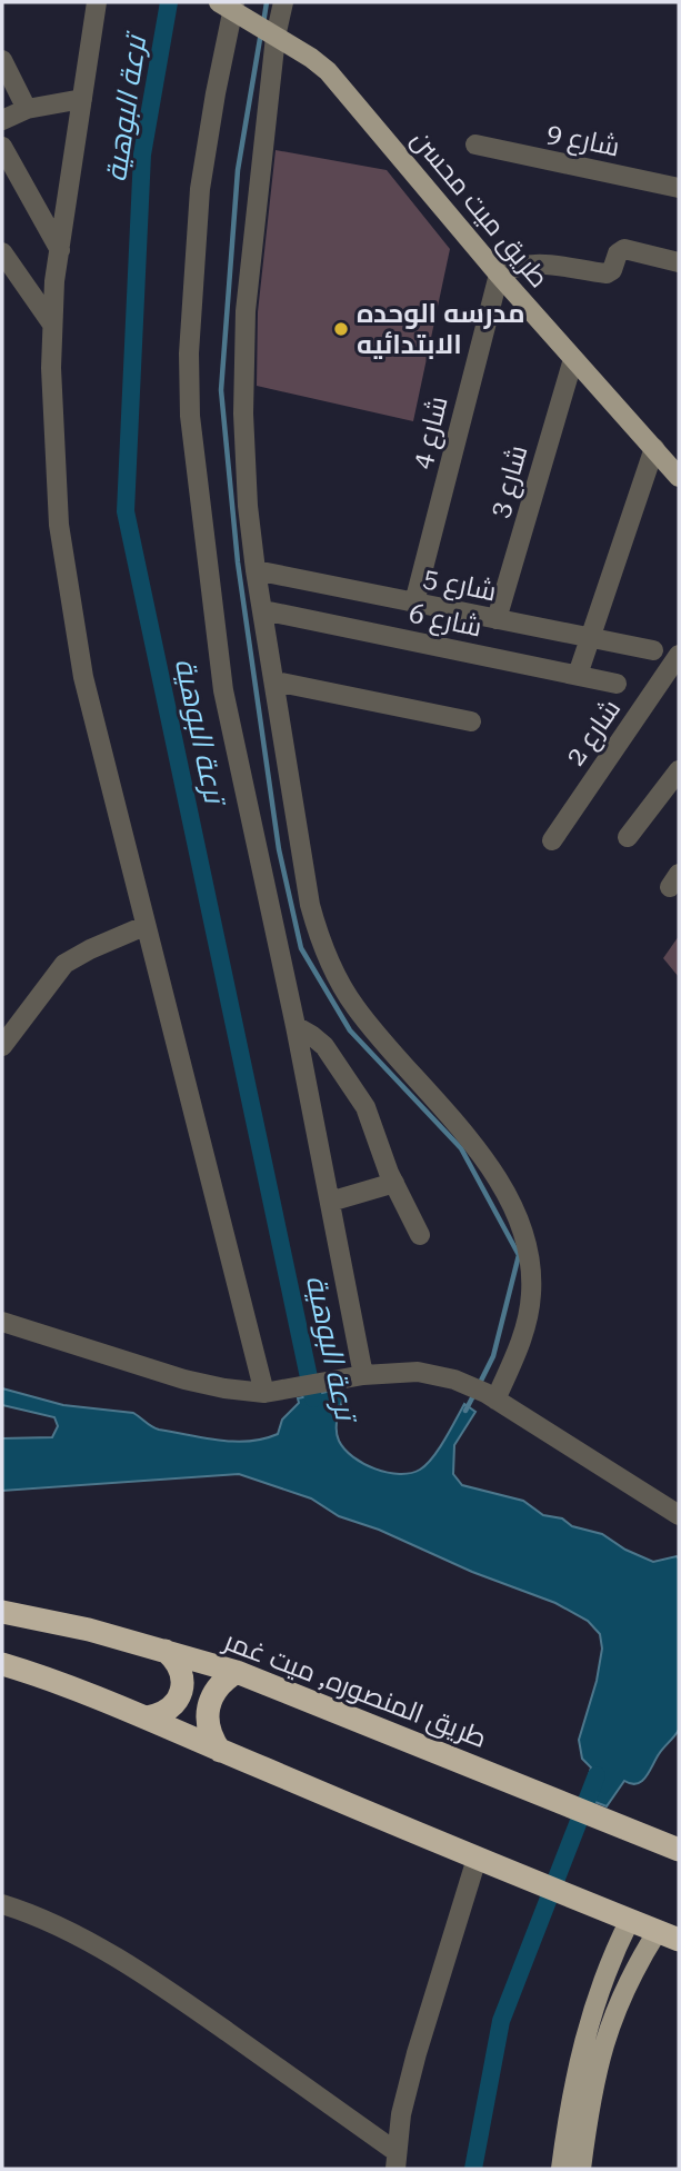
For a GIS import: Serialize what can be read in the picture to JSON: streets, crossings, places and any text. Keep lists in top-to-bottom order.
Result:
{
  "streets": {
    "highway": ["طريق المنصوره, ميت غمر"],
    "main road": ["طريق ميت محسن"],
    "street": [
      "شارع 9",
      "شارع 4",
      "شارع 3",
      "شارع 5",
      "شارع 6",
      "شارع 2"
    ]
  },
  "crossings": [
    ["طريق ميت محسن", "شارع 4"],
    ["طريق ميت محسن", "شارع 3"],
    ["شارع 4", "شارع 5"],
    ["شارع 3", "شارع 5"]
  ],
  "water": ["ترعة البوهية"],
  "places": ["مدرسه الوحده الابتدائيه"]
}
